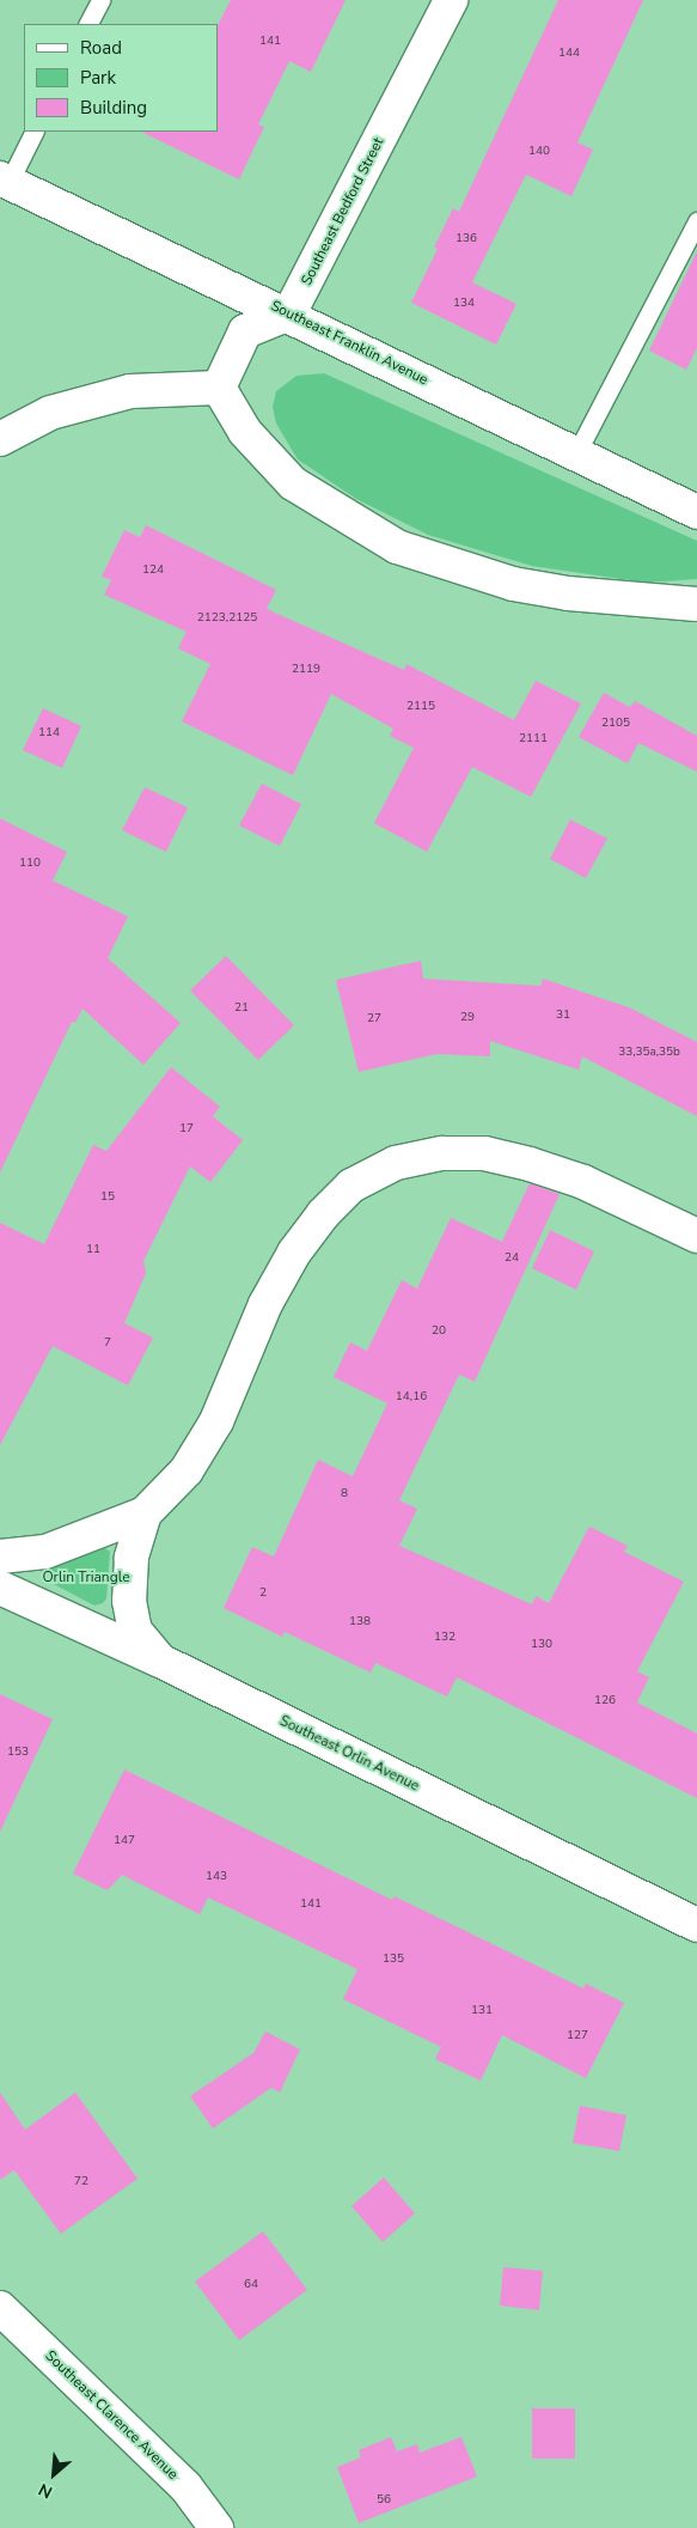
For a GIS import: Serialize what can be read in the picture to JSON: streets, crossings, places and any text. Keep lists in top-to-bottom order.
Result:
{
  "streets": {
    "street": [
      "Southeast Bedford Street",
      "Southeast Franklin Avenue",
      "Southeast Orlin Avenue",
      "Southeast Clarence Avenue"
    ]
  },
  "crossings": [
    ["Southeast Bedford Street", "Southeast Franklin Avenue"]
  ],
  "parks": ["Orlin Triangle"],
  "house_numbers": [
    "141",
    "144",
    "140",
    "136",
    "134",
    "124",
    "2123,2125",
    "2119",
    "2115",
    "2105",
    "114",
    "2111",
    "110",
    "21",
    "31",
    "29",
    "27",
    "33,35a,35b",
    "17",
    "15",
    "11",
    "24",
    "20",
    "7",
    "14,16",
    "8",
    "2",
    "138",
    "132",
    "130",
    "126",
    "153",
    "147",
    "143",
    "141",
    "135",
    "131",
    "127",
    "72",
    "64",
    "56"
  ],
  "legend": ["Road", "Park", "Building"],
  "north": "bottom left"
}
